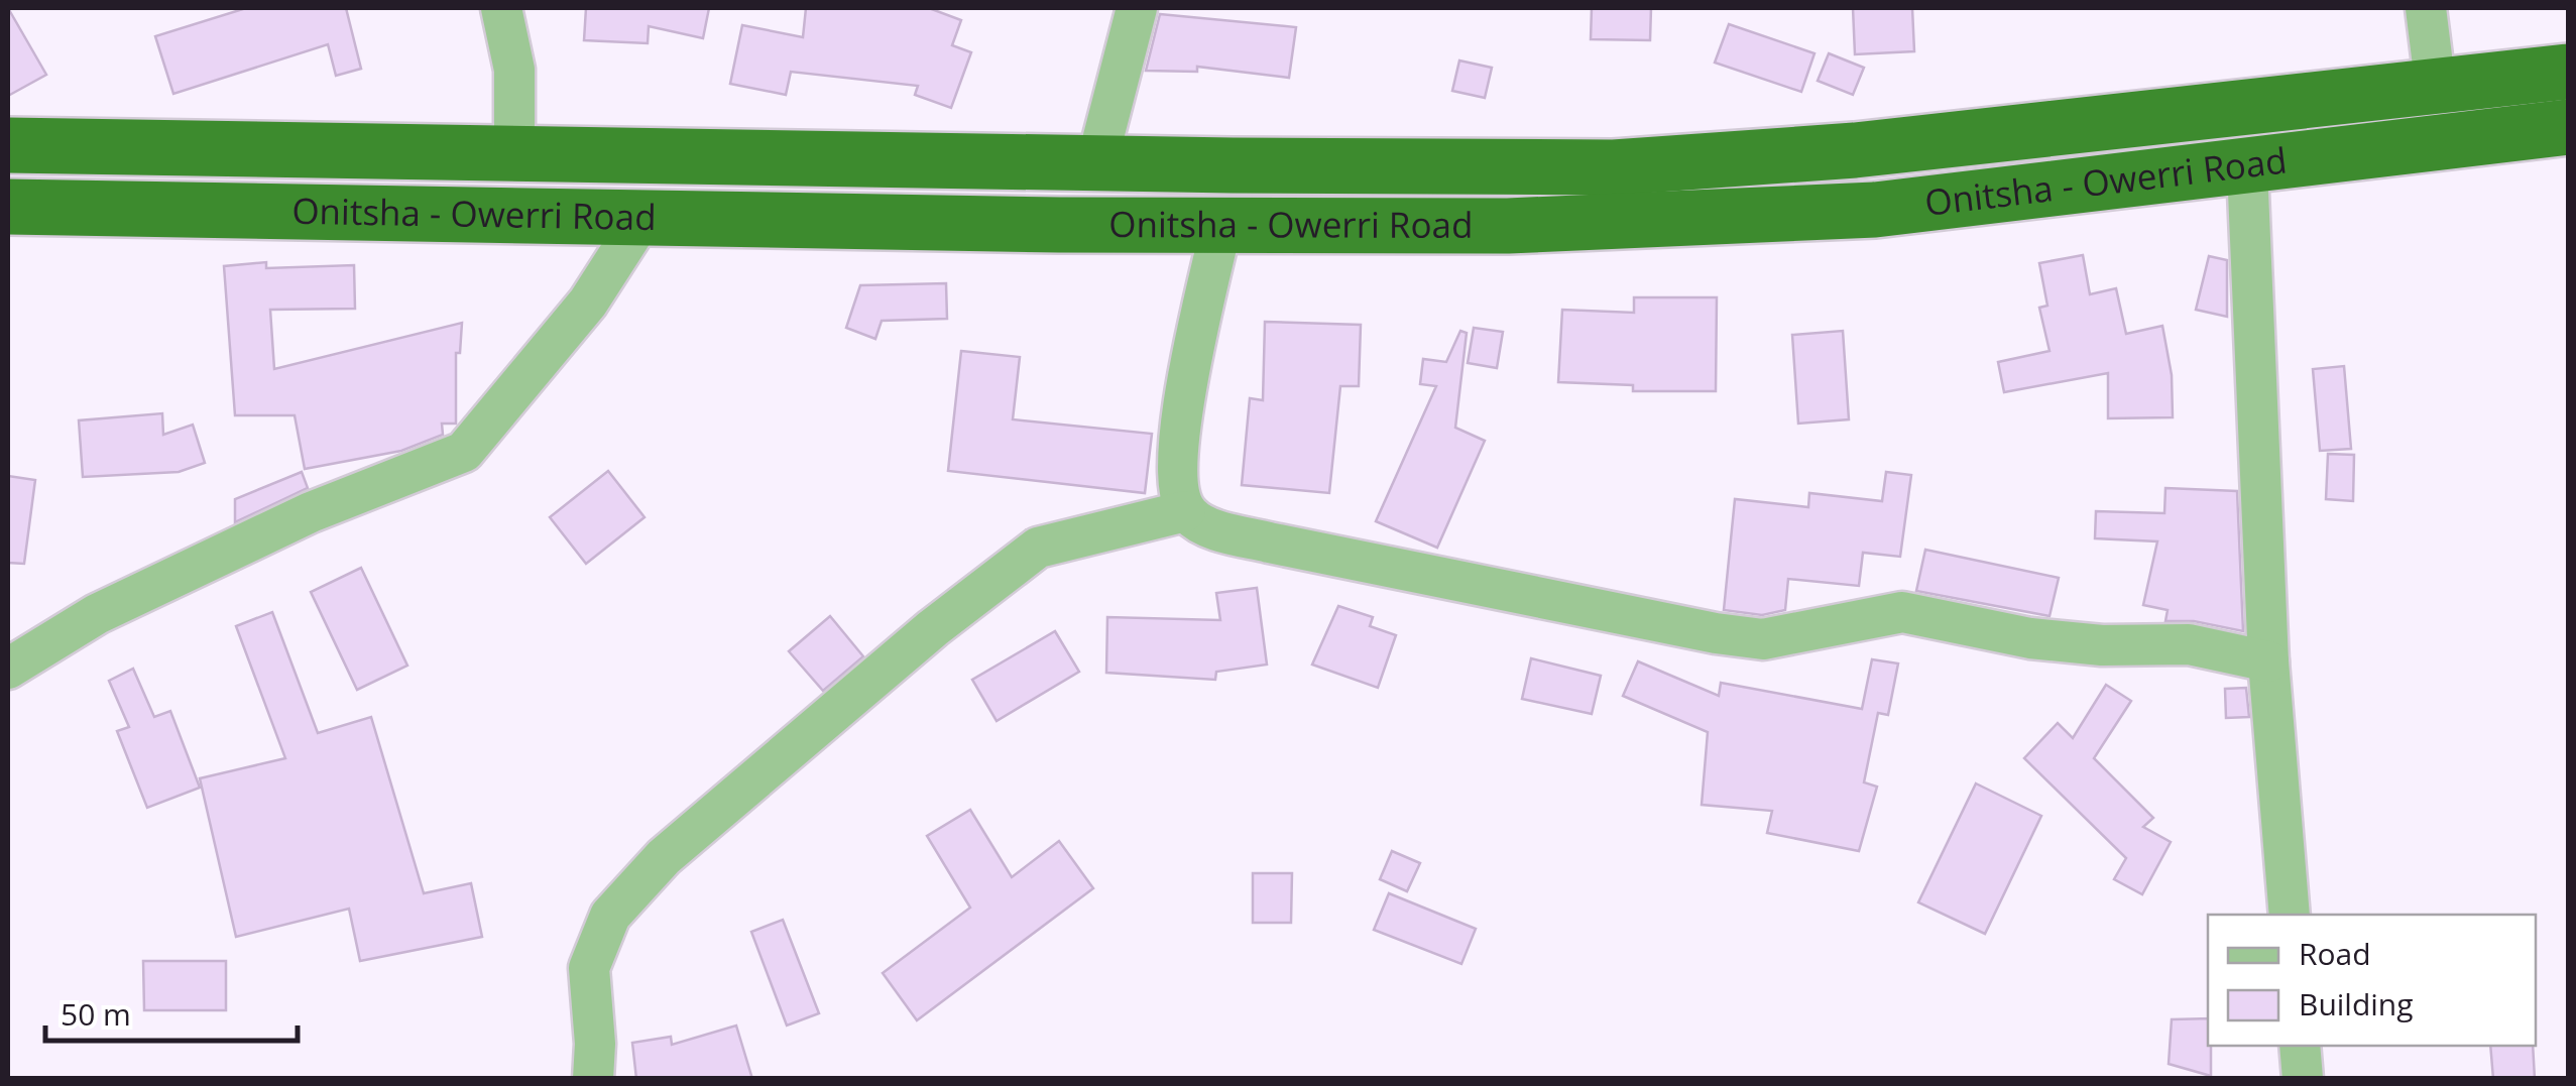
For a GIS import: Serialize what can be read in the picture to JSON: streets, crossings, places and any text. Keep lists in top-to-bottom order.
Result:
{
  "streets": {
    "highway": ["Onitsha - Owerri Road"]
  },
  "legend": ["Road", "Building"],
  "scale_bar": "50 m"
}
